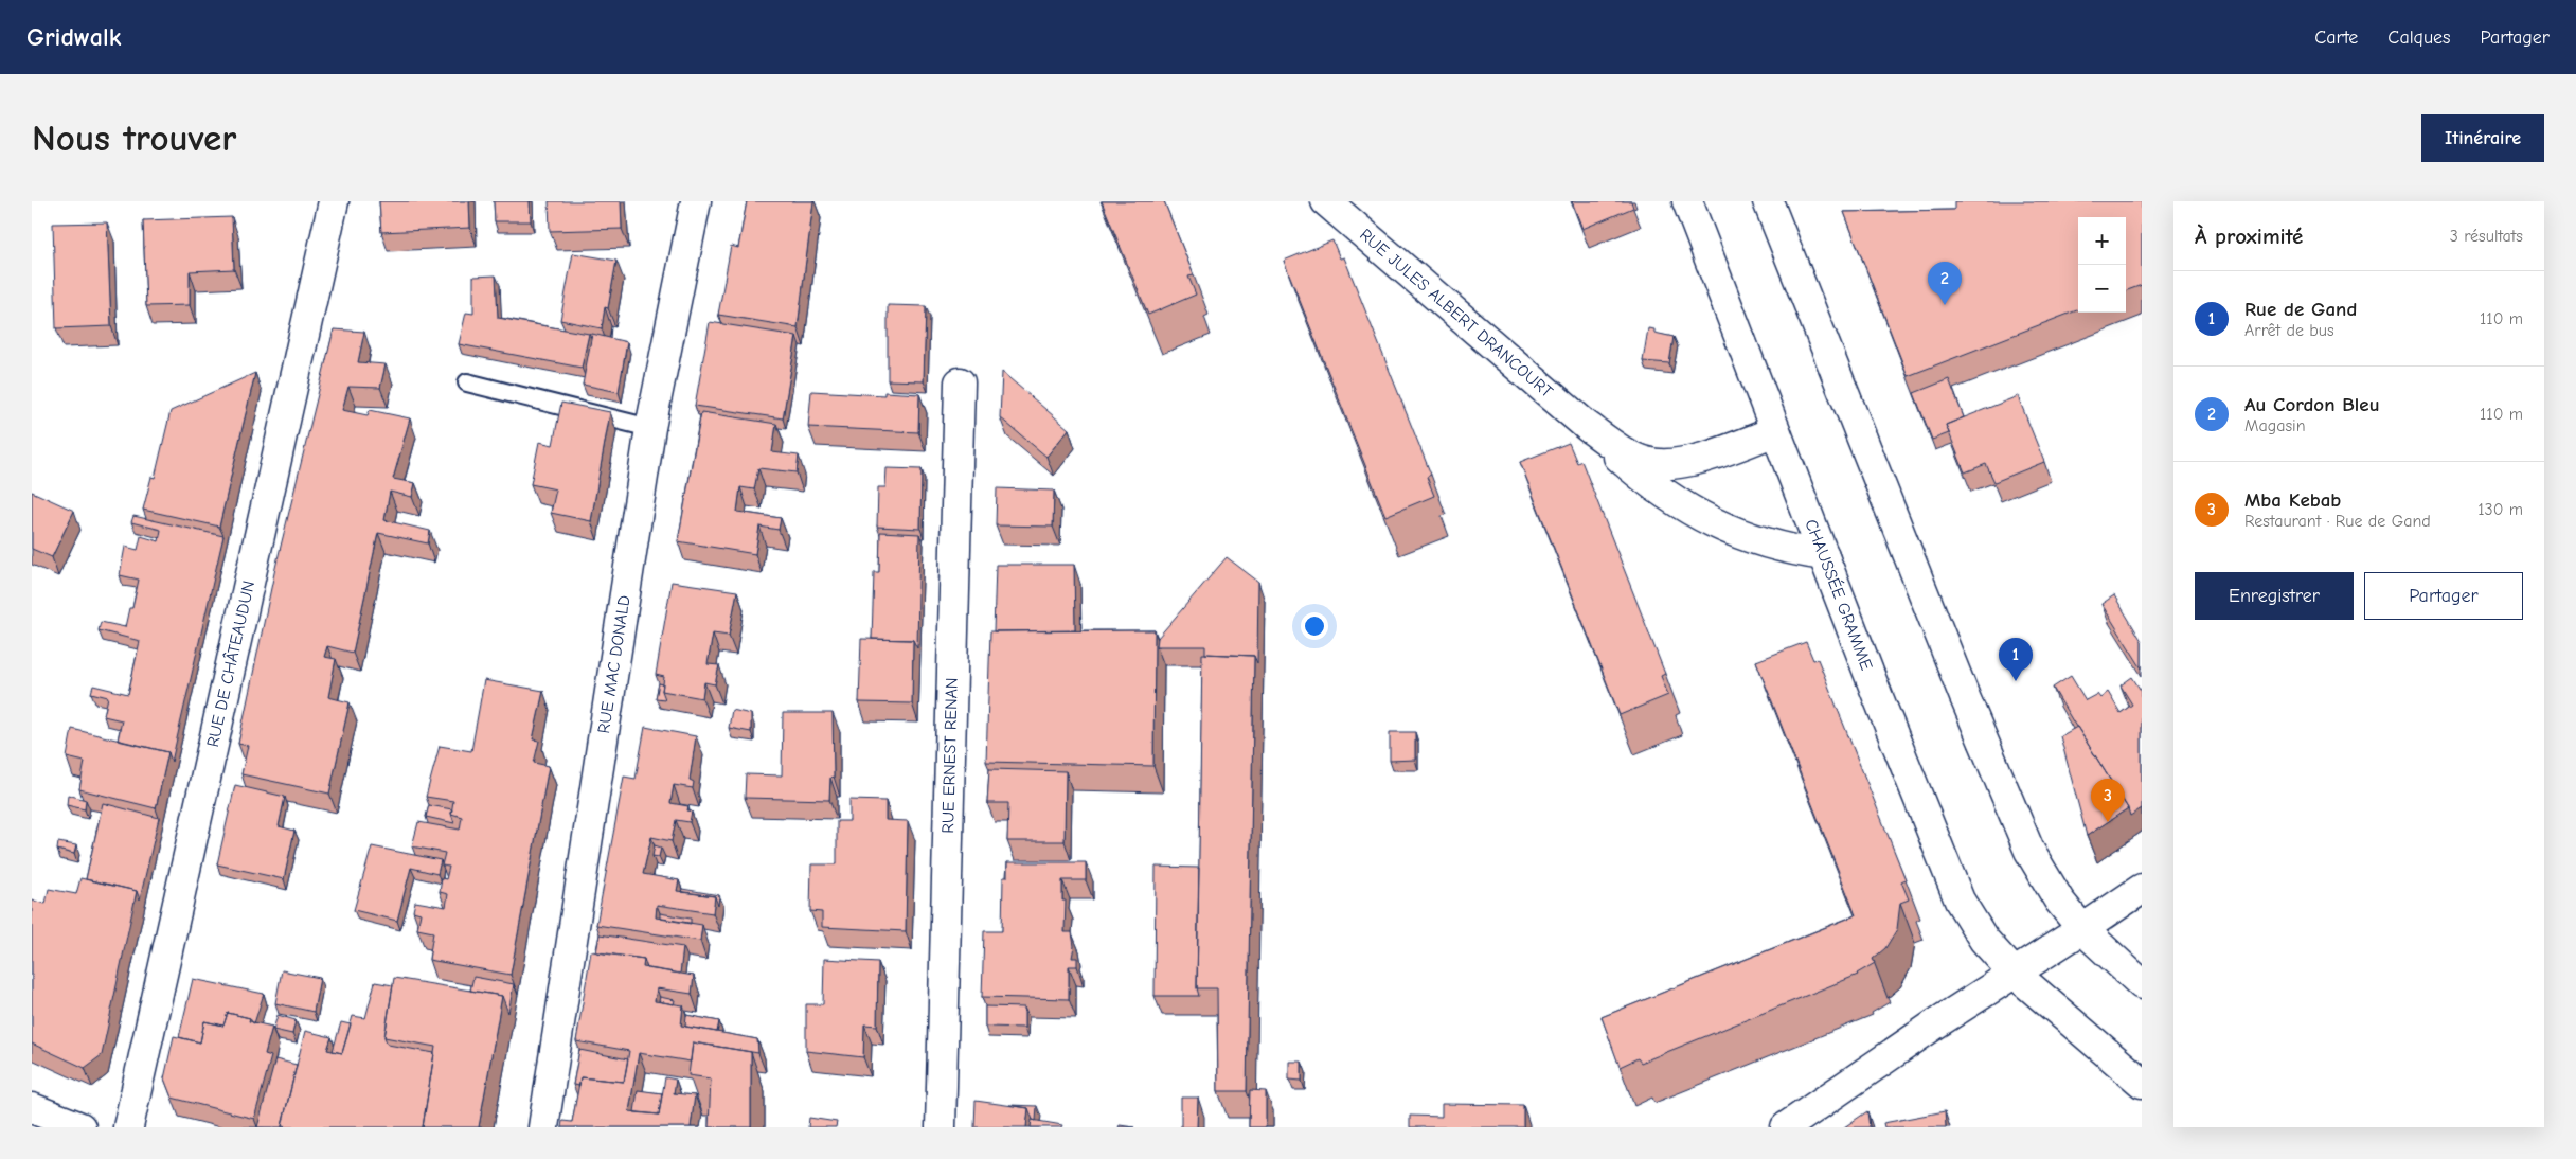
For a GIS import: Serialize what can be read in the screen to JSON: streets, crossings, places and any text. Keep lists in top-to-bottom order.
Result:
{
  "streets": {
    "street": [
      "RUE JULES ALBERT DRANCOURT",
      "CHAUSSÉE GRAMME",
      "RUE MAC DONALD",
      "RUE DE CHÂTEAUDUN",
      "RUE ERNEST RENAN"
    ]
  },
  "crossings": [
    ["RUE JULES ALBERT DRANCOURT", "CHAUSSÉE GRAMME"]
  ],
  "page": {
    "header": "Gridwalk",
    "nav": ["Carte", "Calques", "Partager"],
    "buttons": [
      "Itinéraire",
      ["Enregistrer", "Partager"]
    ],
    "title": "Nous trouver",
    "heading": ["À proximité", "3 résultats"],
    "map_buttons": ["+", "−"],
    "pins": ["2", "1", "3"],
    "list": [
      {
        "mark": "1",
        "name": "Rue de Gand",
        "note": "Arrêt de bus",
        "value": "110 m"
      },
      {
        "mark": "2",
        "name": "Au Cordon Bleu",
        "note": "Magasin",
        "value": "110 m"
      },
      {
        "mark": "3",
        "name": "Mba Kebab",
        "note": "Restaurant · Rue de Gand",
        "value": "130 m"
      }
    ]
  }
}
